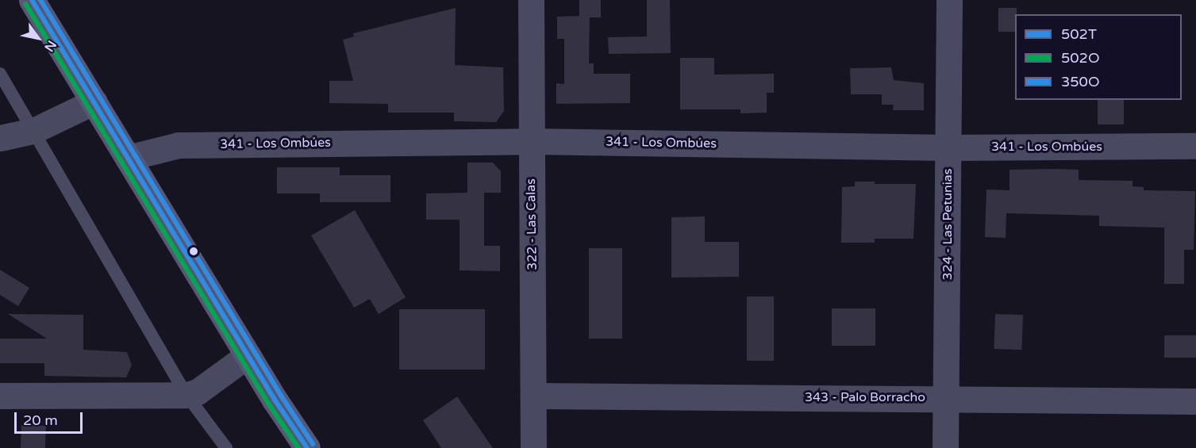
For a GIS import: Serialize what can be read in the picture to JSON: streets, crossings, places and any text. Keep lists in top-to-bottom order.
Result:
{
  "streets": {
    "street": [
      "341 - Los Ombúes",
      "322 - Las Calas",
      "324 - Las Petunias",
      "343 - Palo Borracho"
    ]
  },
  "crossings": [
    ["341 - Los Ombúes", "322 - Las Calas"],
    ["341 - Los Ombúes", "324 - Las Petunias"],
    ["322 - Las Calas", "343 - Palo Borracho"],
    ["324 - Las Petunias", "343 - Palo Borracho"]
  ],
  "lines": ["transit line 502T", "transit line 350O", "transit line 502O"],
  "legend": ["502T", "502O", "350O"],
  "scale_bar": "20 m",
  "north": "bottom right"
}
